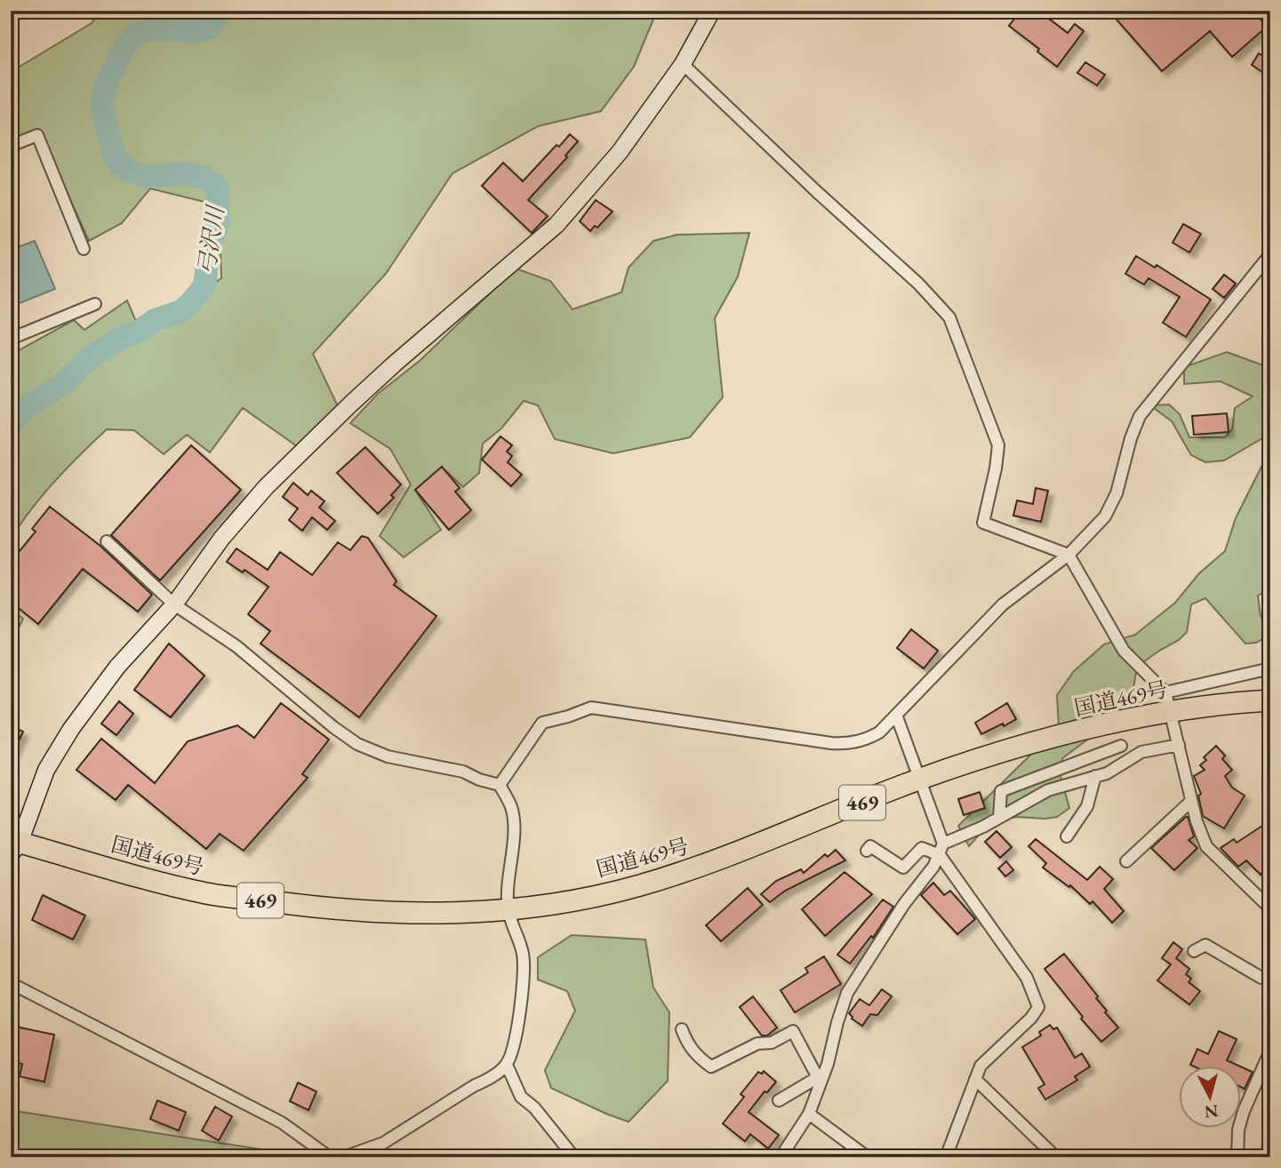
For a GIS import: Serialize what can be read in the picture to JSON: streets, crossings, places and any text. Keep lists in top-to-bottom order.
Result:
{
  "streets": {
    "highway": ["国道469号", "469"]
  },
  "water": ["弓沢川"],
  "north": "bottom"
}
